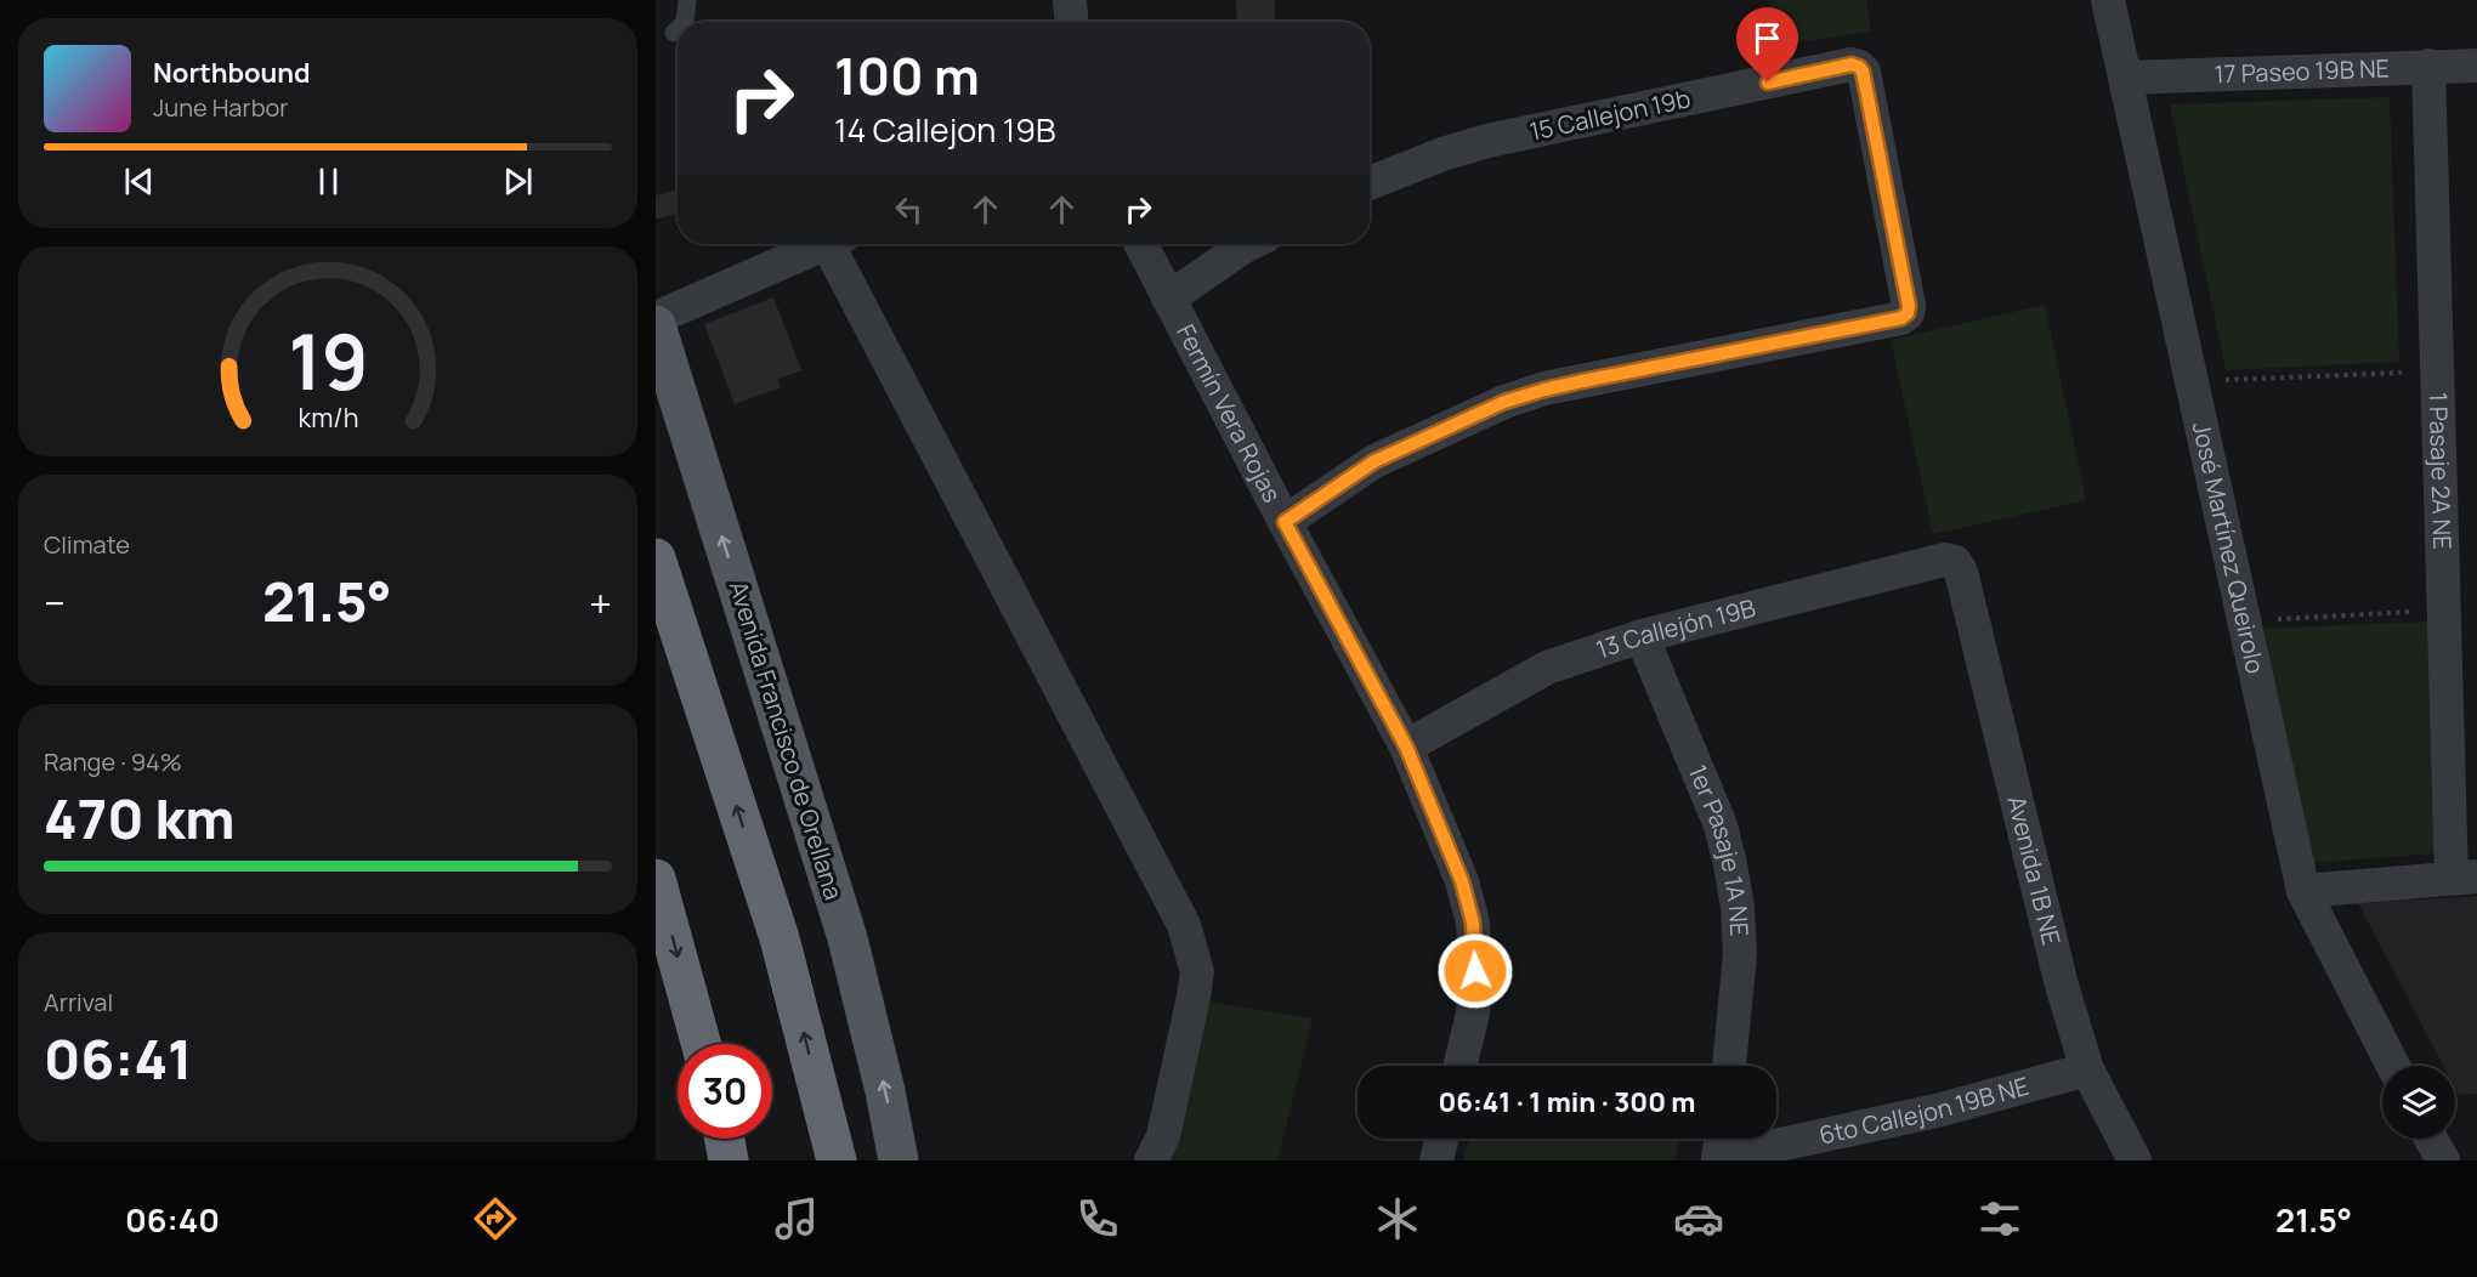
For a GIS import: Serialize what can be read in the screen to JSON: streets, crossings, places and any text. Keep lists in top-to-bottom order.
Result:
{
  "streets": {
    "main road": ["Avenida Francisco de Orellana"],
    "street": [
      "17 Paseo 19B NE",
      "15 Callejon 19b",
      "Fermín Vera Rojas",
      "1 Pasaje 2A NE",
      "José Martínez Queirolo",
      "13 Callejón 19B",
      "1er Pasaje 1A NE",
      "Avenida 1B NE",
      "6to Callejon 19B NE"
    ]
  },
  "crossings": [
    ["17 Paseo 19B NE", "1 Pasaje 2A NE"],
    ["17 Paseo 19B NE", "José Martínez Queirolo"],
    ["15 Callejon 19b", "Fermín Vera Rojas"],
    ["Fermín Vera Rojas", "13 Callejón 19B"],
    ["13 Callejón 19B", "1er Pasaje 1A NE"],
    ["13 Callejón 19B", "Avenida 1B NE"],
    ["Avenida 1B NE", "6to Callejon 19B NE"]
  ],
  "one_way": ["Avenida Francisco de Orellana"],
  "page": {
    "turn": ["100 m", "14 Callejon 19B"],
    "song": ["Northbound", "June Harbor"],
    "tile": [
      "Climate",
      ["Range · 94%", "470 km"],
      ["Arrival", "06:41"]
    ],
    "heat": ["−", "21.5°", "+"],
    "limit": "30",
    "trip": "06:41 · 1 min · 300 m",
    "tabs": ["06:40", "21.5°"],
    "gauge": ["19", "km/h"]
  }
}
